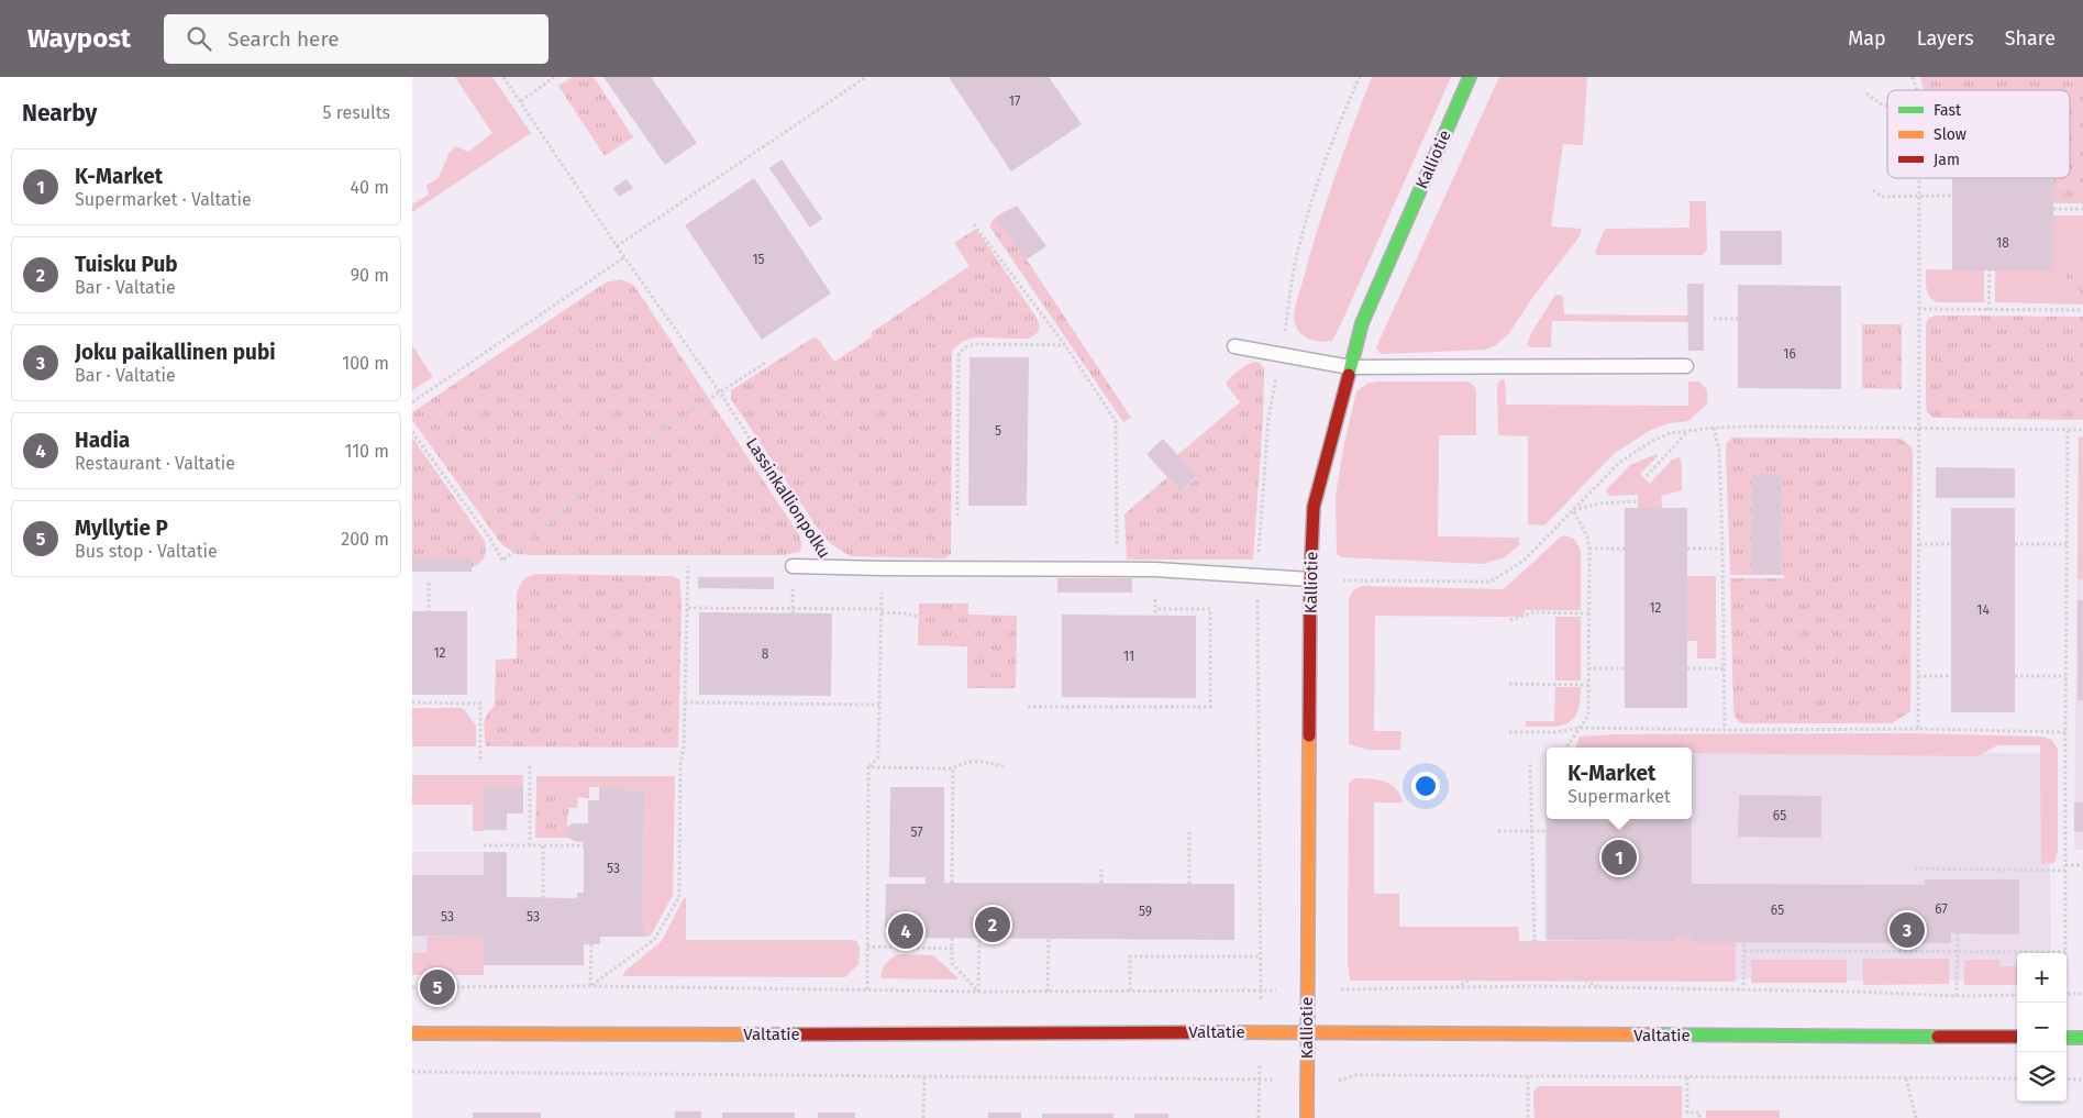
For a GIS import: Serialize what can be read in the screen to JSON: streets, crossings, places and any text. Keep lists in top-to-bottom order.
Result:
{
  "streets": {
    "street": ["Kalliotie", "Valtatie"],
    "lane": ["Lassinkallionpolku"]
  },
  "crossings": [
    ["Kalliotie", "Lassinkallionpolku"],
    ["Kalliotie", "Valtatie"]
  ],
  "house_numbers": [
    "17",
    "18",
    "15",
    "16",
    "5",
    "12",
    "14",
    "12",
    "8",
    "11",
    "65",
    "57",
    "53",
    "67",
    "65",
    "59",
    "53",
    "53"
  ],
  "legend": ["Fast", "Slow", "Jam"],
  "page": {
    "header": "Waypost",
    "search": "Search here",
    "nav": ["Map", "Layers", "Share"],
    "heading": ["Nearby", "5 results"],
    "list": [
      {
        "mark": "1",
        "name": "K-Market",
        "note": "Supermarket · Valtatie",
        "value": "40 m"
      },
      {
        "mark": "2",
        "name": "Tuisku Pub",
        "note": "Bar · Valtatie",
        "value": "90 m"
      },
      {
        "mark": "3",
        "name": "Joku paikallinen pubi",
        "note": "Bar · Valtatie",
        "value": "100 m"
      },
      {
        "mark": "4",
        "name": "Hadia",
        "note": "Restaurant · Valtatie",
        "value": "110 m"
      },
      {
        "mark": "5",
        "name": "Myllytie P",
        "note": "Bus stop · Valtatie",
        "value": "200 m"
      }
    ],
    "popup": ["K-Market", "Supermarket"],
    "pins": [
      "1",
      "2",
      "3",
      "4",
      "5"
    ],
    "map_buttons": ["+", "−"]
  }
}
